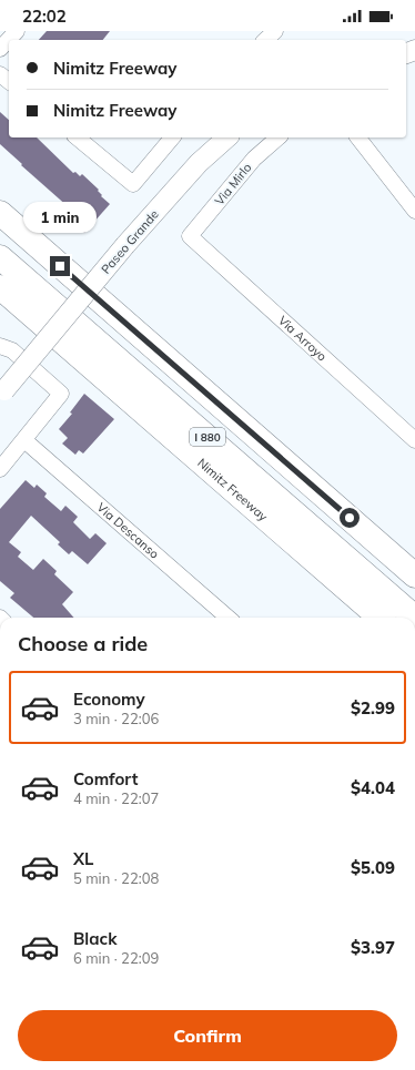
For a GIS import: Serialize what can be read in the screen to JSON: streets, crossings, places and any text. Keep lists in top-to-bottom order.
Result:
{
  "streets": {
    "highway": ["I 880", "Nimitz Freeway"],
    "street": [
      "Via Mirlo",
      "Paseo Grande",
      "Via Arroyo",
      "Via Descanso"
    ]
  },
  "crossings": [
    ["Via Mirlo", "Via Arroyo"]
  ],
  "page": {
    "status": "22:02",
    "banner": ["Nimitz Freeway", "Nimitz Freeway"],
    "bubble": "1 min",
    "heading": "Choose a ride",
    "list": [
      {
        "name": "Economy",
        "note": "3 min · 22:06",
        "value": "$2.99"
      },
      {
        "name": "Comfort",
        "note": "4 min · 22:07",
        "value": "$4.04"
      },
      {
        "name": "XL",
        "note": "5 min · 22:08",
        "value": "$5.09"
      },
      {
        "name": "Black",
        "note": "6 min · 22:09",
        "value": "$3.97"
      }
    ],
    "buttons": "Confirm"
  }
}
